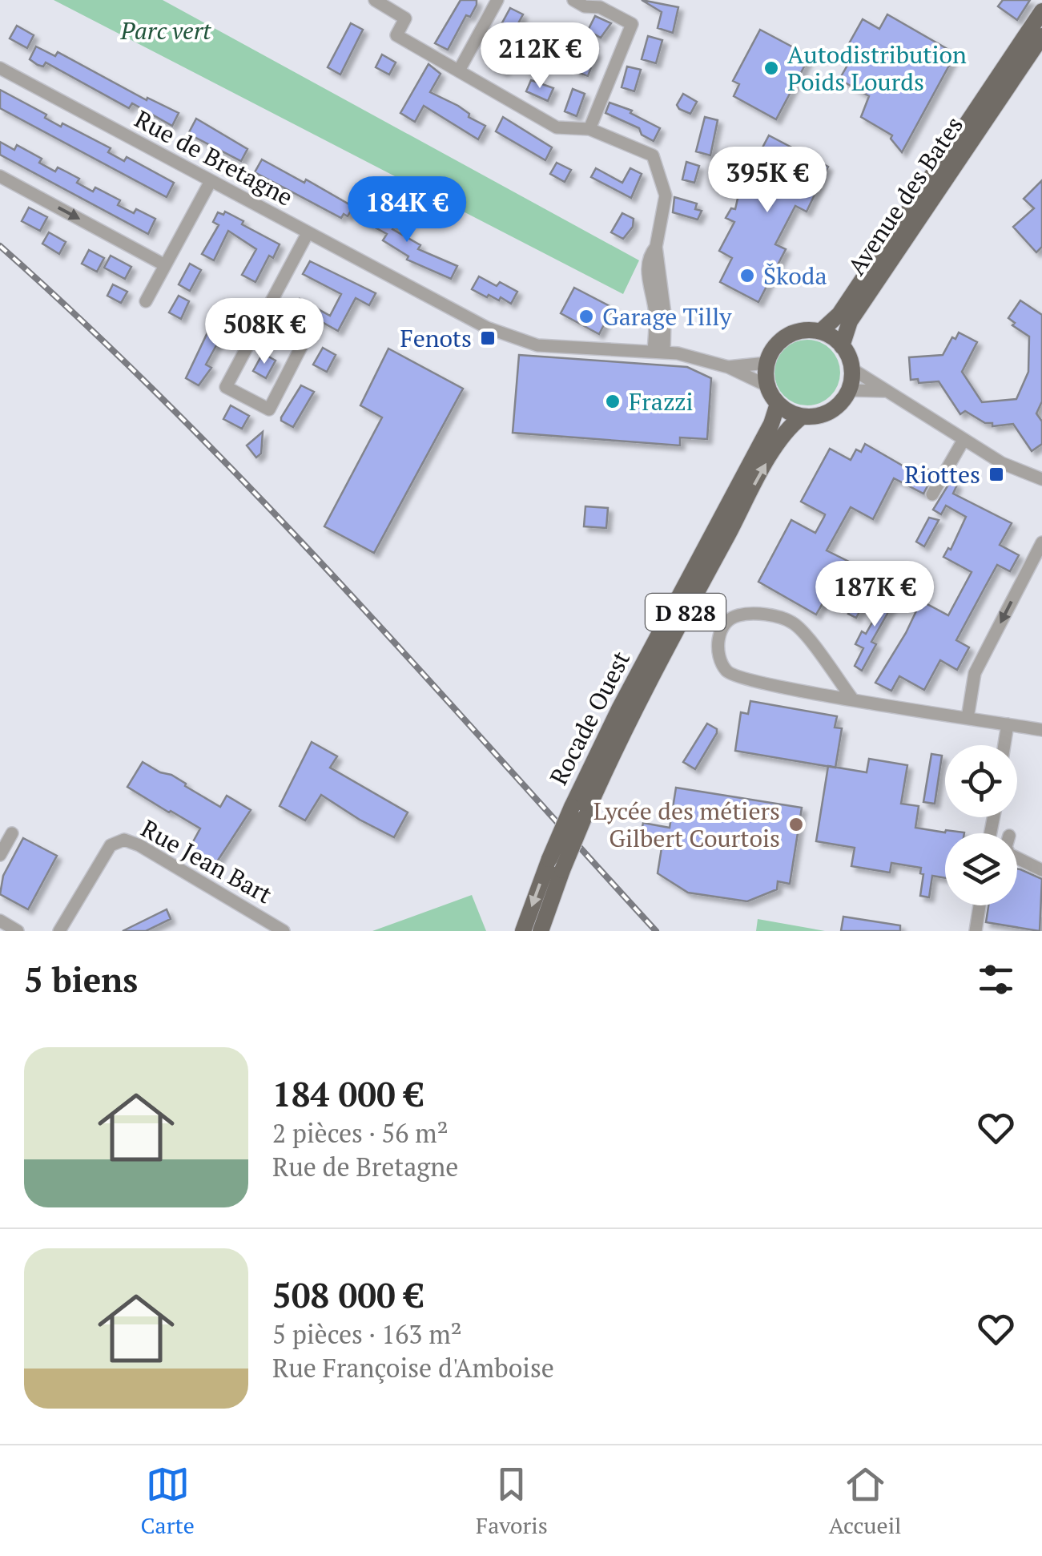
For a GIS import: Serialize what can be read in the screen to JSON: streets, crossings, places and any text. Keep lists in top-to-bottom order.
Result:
{
  "streets": {
    "main road": ["Avenue des Bates", "D 828", "Rocade Ouest"],
    "street": ["Rue de Bretagne", "Rue Jean Bart"]
  },
  "crossings": [
    ["Rue de Bretagne", "Avenue des Bates"],
    ["Rue de Bretagne", "Rocade Ouest"],
    ["Avenue des Bates", "Rocade Ouest"]
  ],
  "parks": ["Parc vert"],
  "places": {
    "other": [
      "Autodistribution Poids Lourds",
      "Škoda",
      "Garage Tilly",
      "Frazzi",
      "Lycée des métiers Gilbert Courtois"
    ],
    "transit": ["Fenots", "Riottes"]
  },
  "page": {
    "price": [
      "212K €",
      "395K €",
      "184K €",
      "508K €",
      "187K €"
    ],
    "heading": "5 biens",
    "list": [
      {
        "name": "184 000 €",
        "note": "2 pièces · 56 m² · Rue de Bretagne"
      },
      {
        "name": "508 000 €",
        "note": "5 pièces · 163 m² · Rue Françoise d'Amboise"
      }
    ],
    "tabs": ["Carte", "Favoris", "Accueil"]
  }
}
